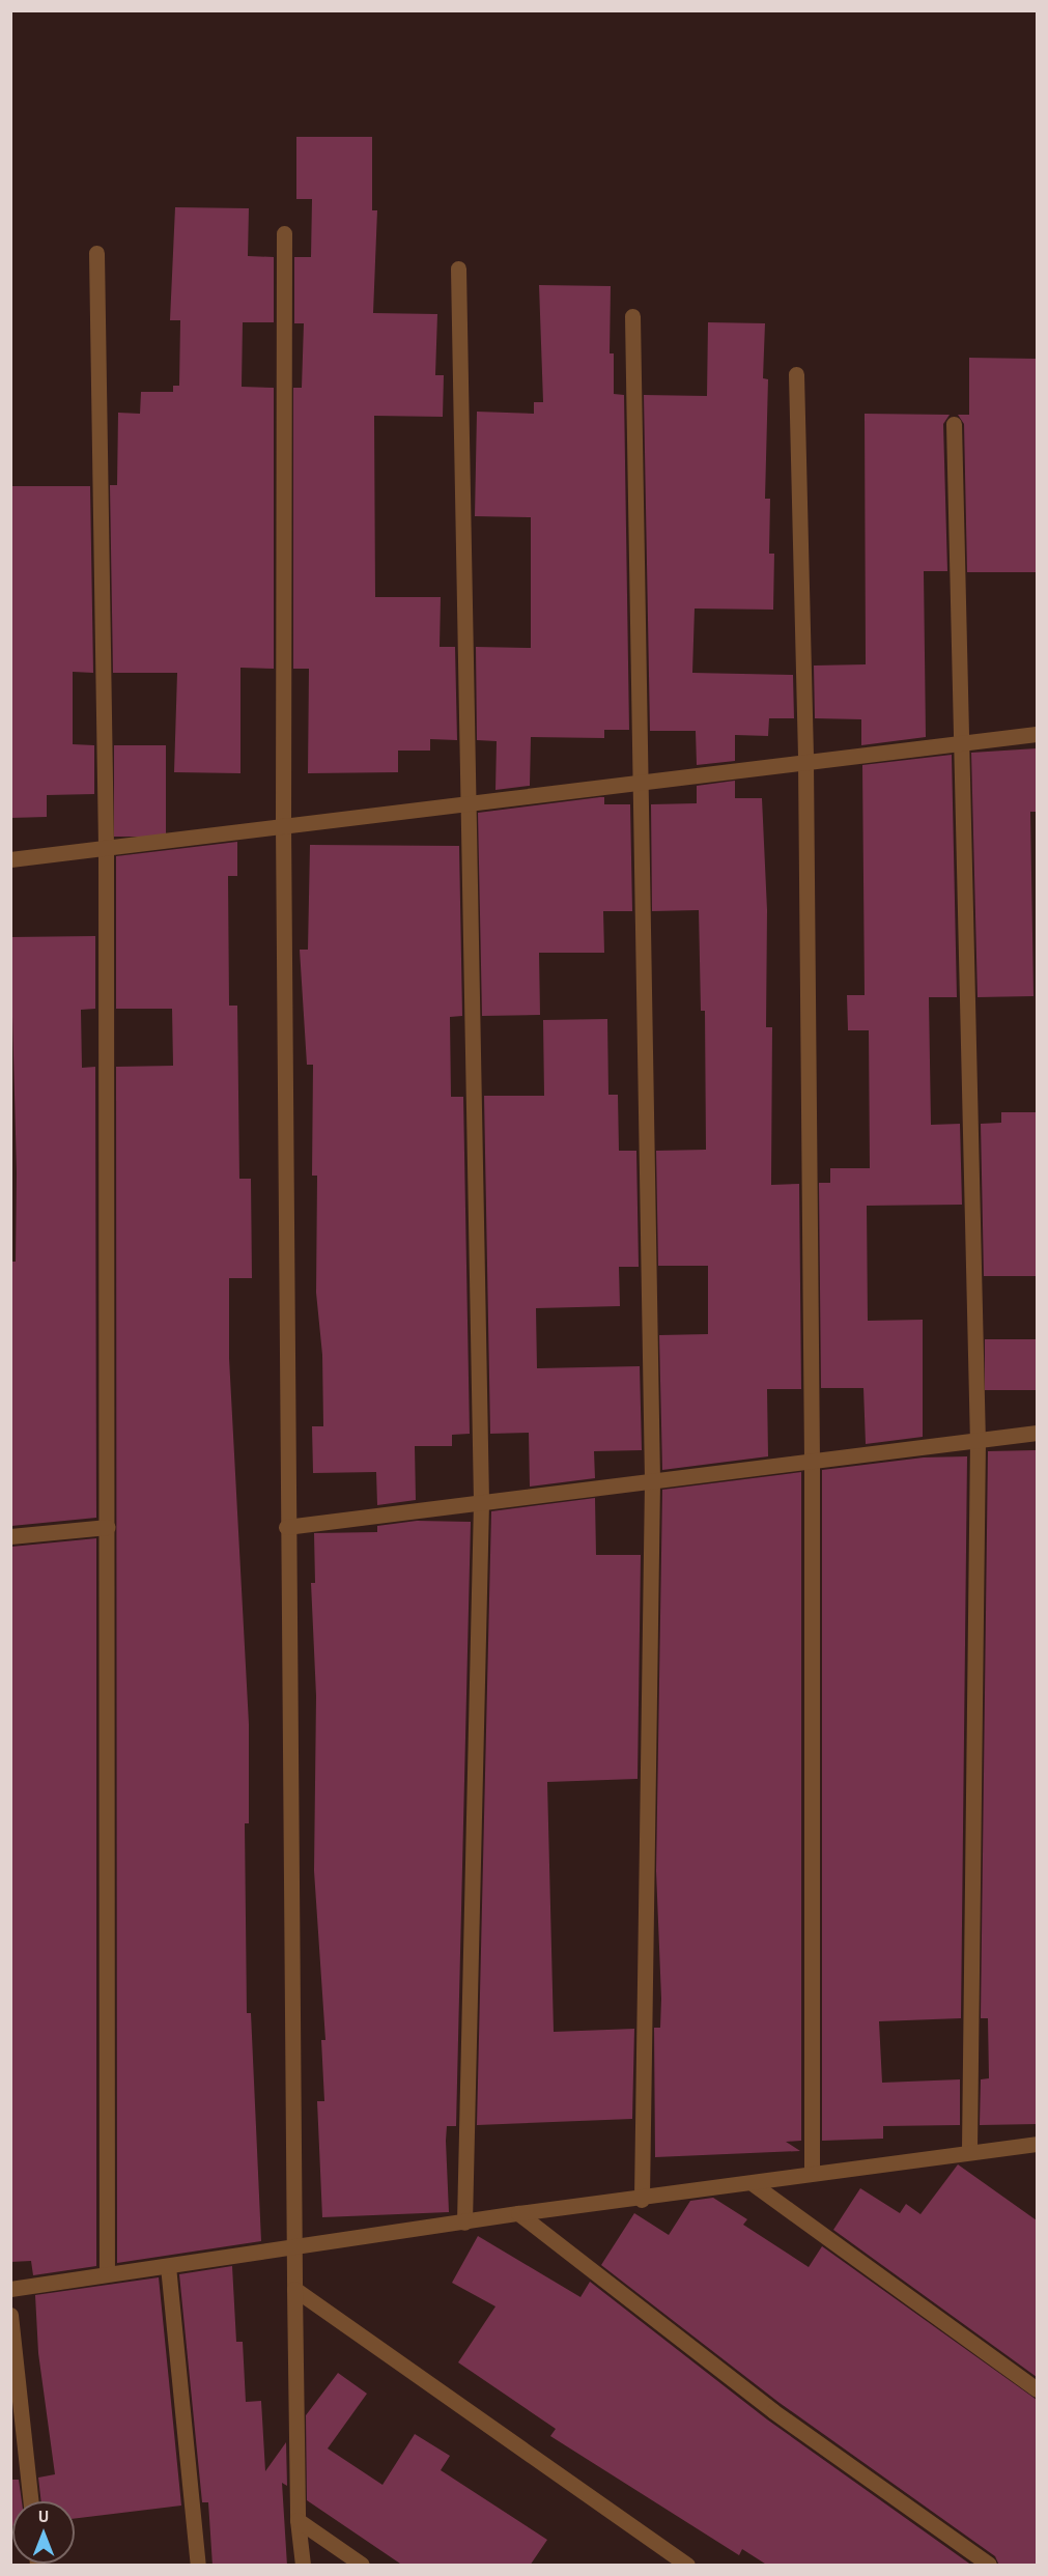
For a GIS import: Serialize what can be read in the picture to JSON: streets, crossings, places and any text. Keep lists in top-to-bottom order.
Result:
{
  "north": "top"
}
